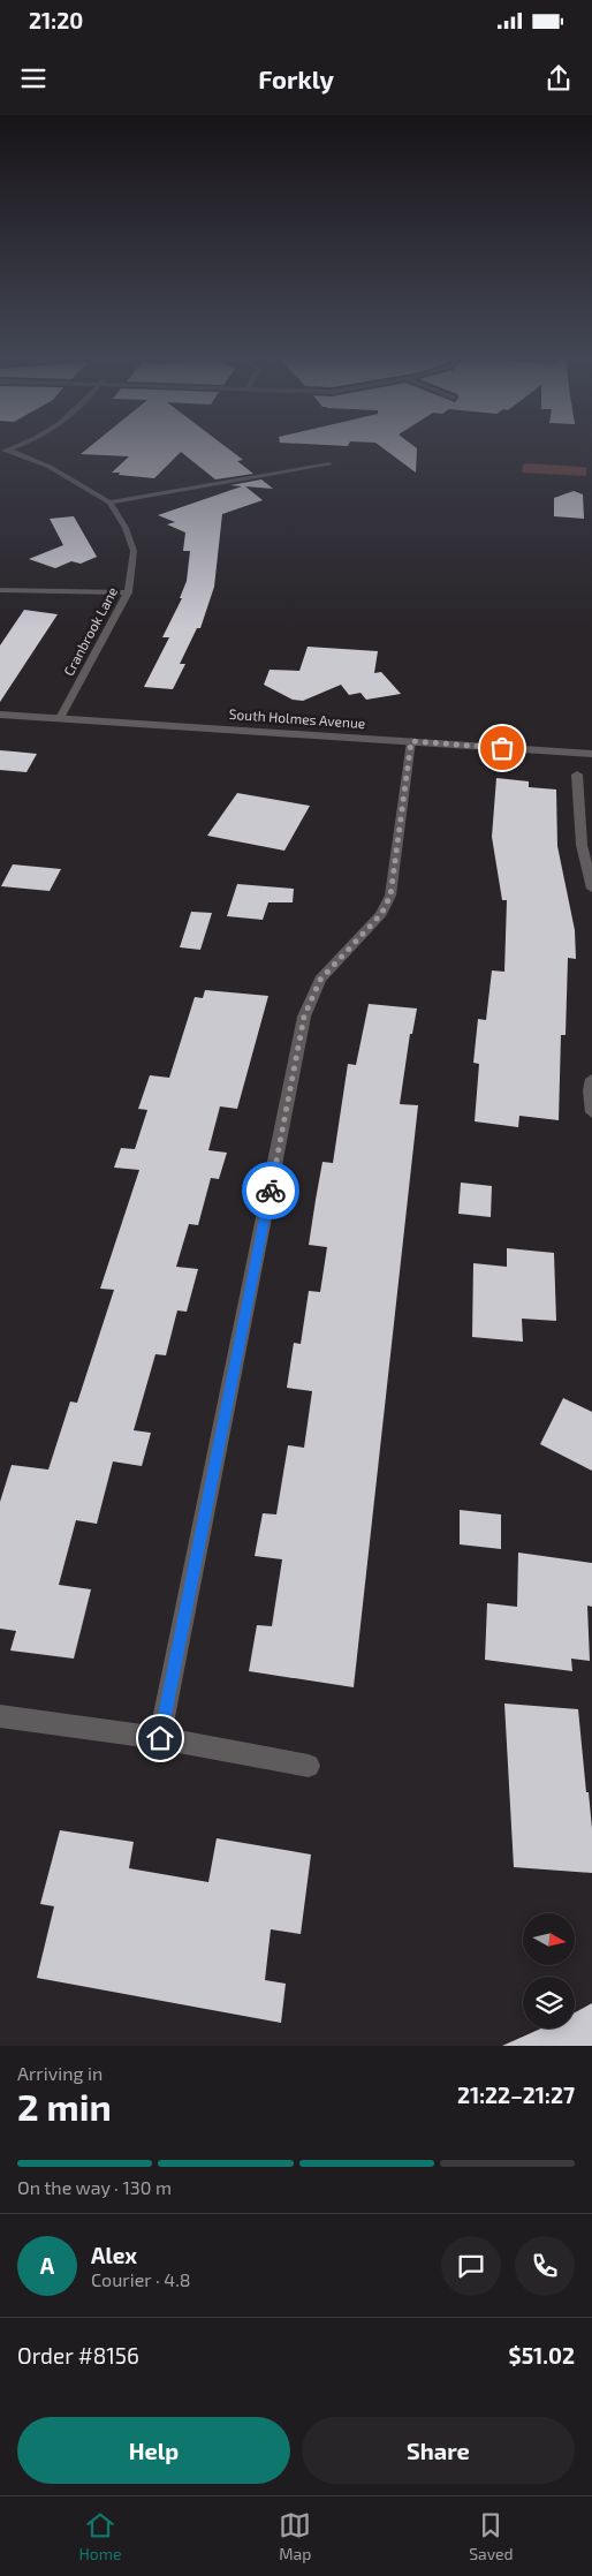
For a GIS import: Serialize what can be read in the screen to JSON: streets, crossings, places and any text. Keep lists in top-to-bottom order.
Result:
{
  "streets": {
    "street": ["Cranbrook Lane", "South Holmes Avenue"]
  },
  "crossings": [
    ["Cranbrook Lane", "South Holmes Avenue"]
  ],
  "north": "right",
  "page": {
    "status": "21:20",
    "header": "Forkly",
    "heading": ["2 min", "Arriving in", "21:22–21:27"],
    "panel": [
      "Alex",
      "Courier · 4.8",
      "Order #8156",
      "$51.02"
    ],
    "bar": "On the way · 130 m",
    "round": "A",
    "buttons": ["Help", "Share"],
    "tabs": ["Home", "Map", "Saved"]
  }
}
